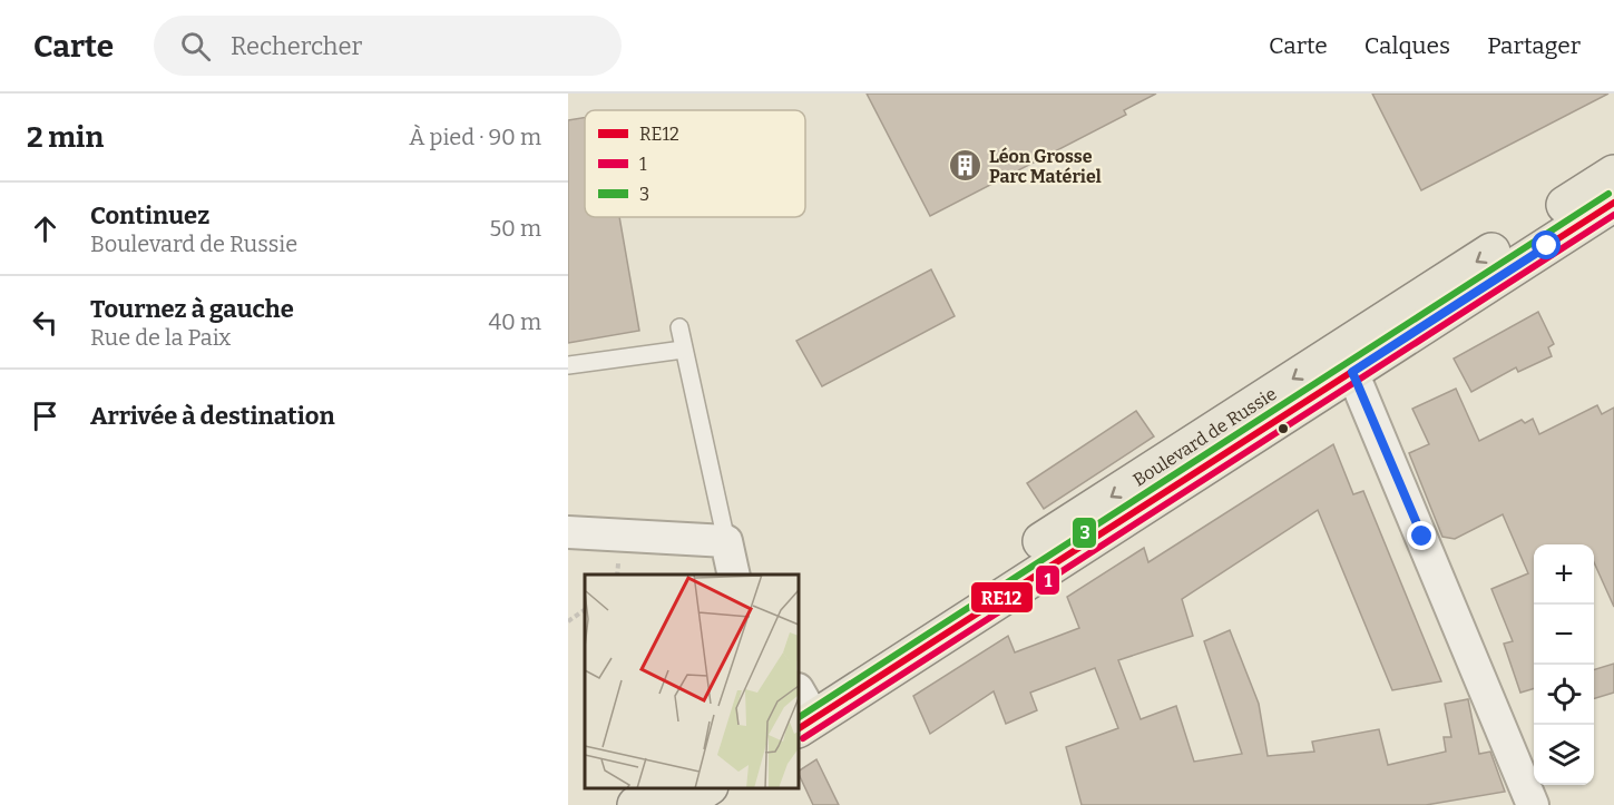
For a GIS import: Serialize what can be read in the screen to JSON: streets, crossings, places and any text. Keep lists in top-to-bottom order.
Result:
{
  "streets": {
    "main road": ["Boulevard de Russie"]
  },
  "places": {
    "building": ["Léon Grosse Parc Matériel"]
  },
  "lines": ["transit line 3", "transit line RE12", "transit line 1"],
  "legend": ["RE12", "1", "3"],
  "page": {
    "header": "Carte",
    "search": "Rechercher",
    "nav": ["Carte", "Calques", "Partager"],
    "heading": ["2 min", "À pied · 90 m"],
    "list": [
      ["Continuez", "Boulevard de Russie", "50 m"],
      ["Tournez à gauche", "Rue de la Paix", "40 m"],
      "Arrivée à destination"
    ],
    "map_buttons": ["+", "−"]
  }
}
